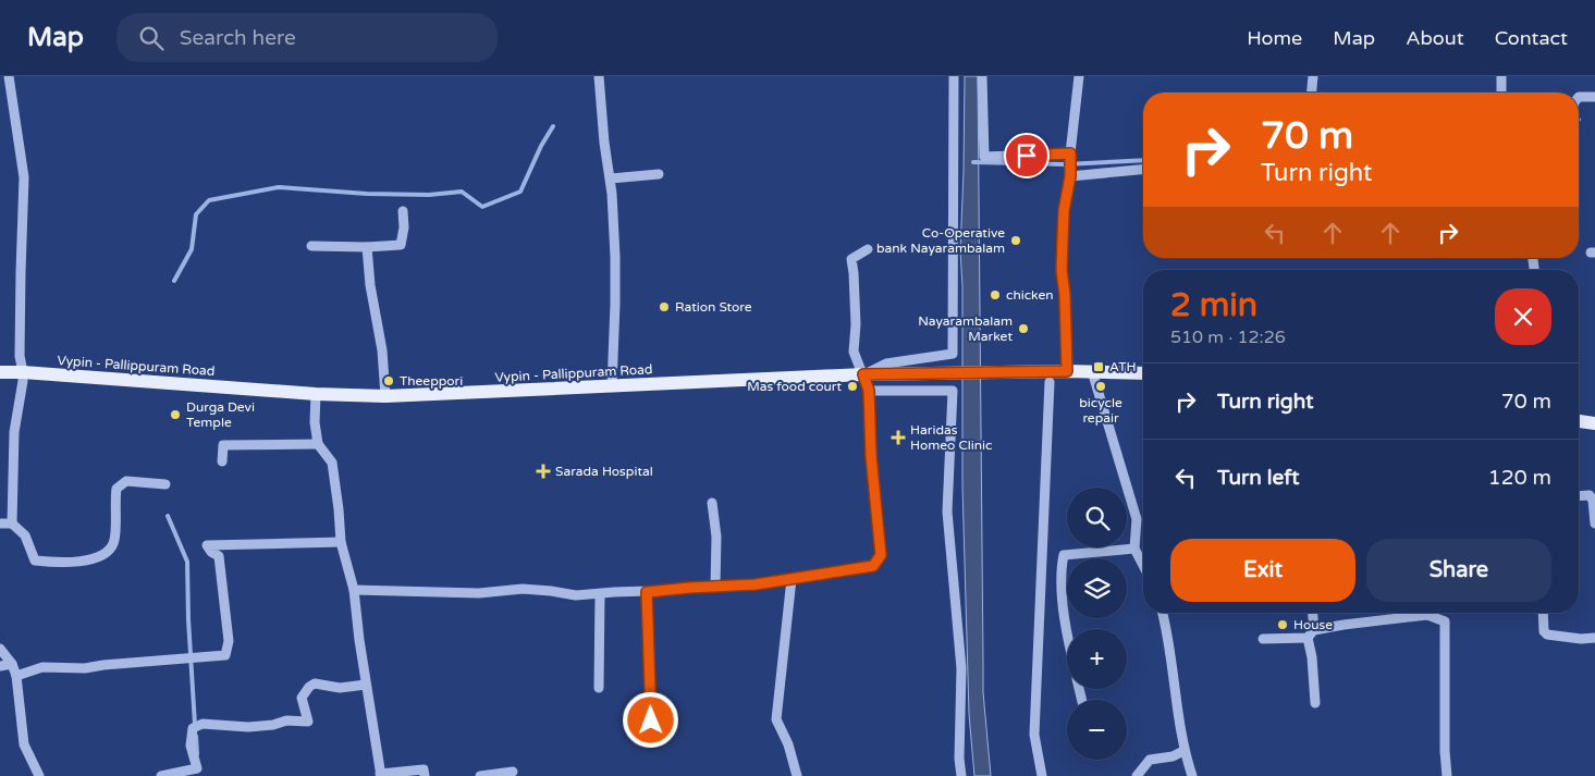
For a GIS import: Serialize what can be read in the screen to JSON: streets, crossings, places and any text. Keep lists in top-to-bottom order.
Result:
{
  "streets": {
    "main road": ["Vypin - Pallippuram Road"]
  },
  "places": {
    "other": [
      "Co-Operative bank Nayarambalam",
      "chicken",
      "Ration Store",
      "Nayarambalam Market",
      "Theeppori",
      "Mas food court",
      "bicycle repair",
      "Durga Devi Temple",
      "House"
    ],
    "transit": ["ATH"],
    "health": ["Haridas Homeo Clinic", "Sarada Hospital"]
  },
  "page": {
    "header": "Map",
    "search": "Search here",
    "nav": [
      "Home",
      "Map",
      "About",
      "Contact"
    ],
    "turn": ["70 m", "Turn right"],
    "heading": ["2 min", "510 m · 12:26"],
    "list": [
      {
        "name": "Turn right",
        "value": "70 m"
      },
      {
        "name": "Turn left",
        "value": "120 m"
      }
    ],
    "map_buttons": ["+", "−"],
    "buttons": ["Exit", "Share"]
  }
}
